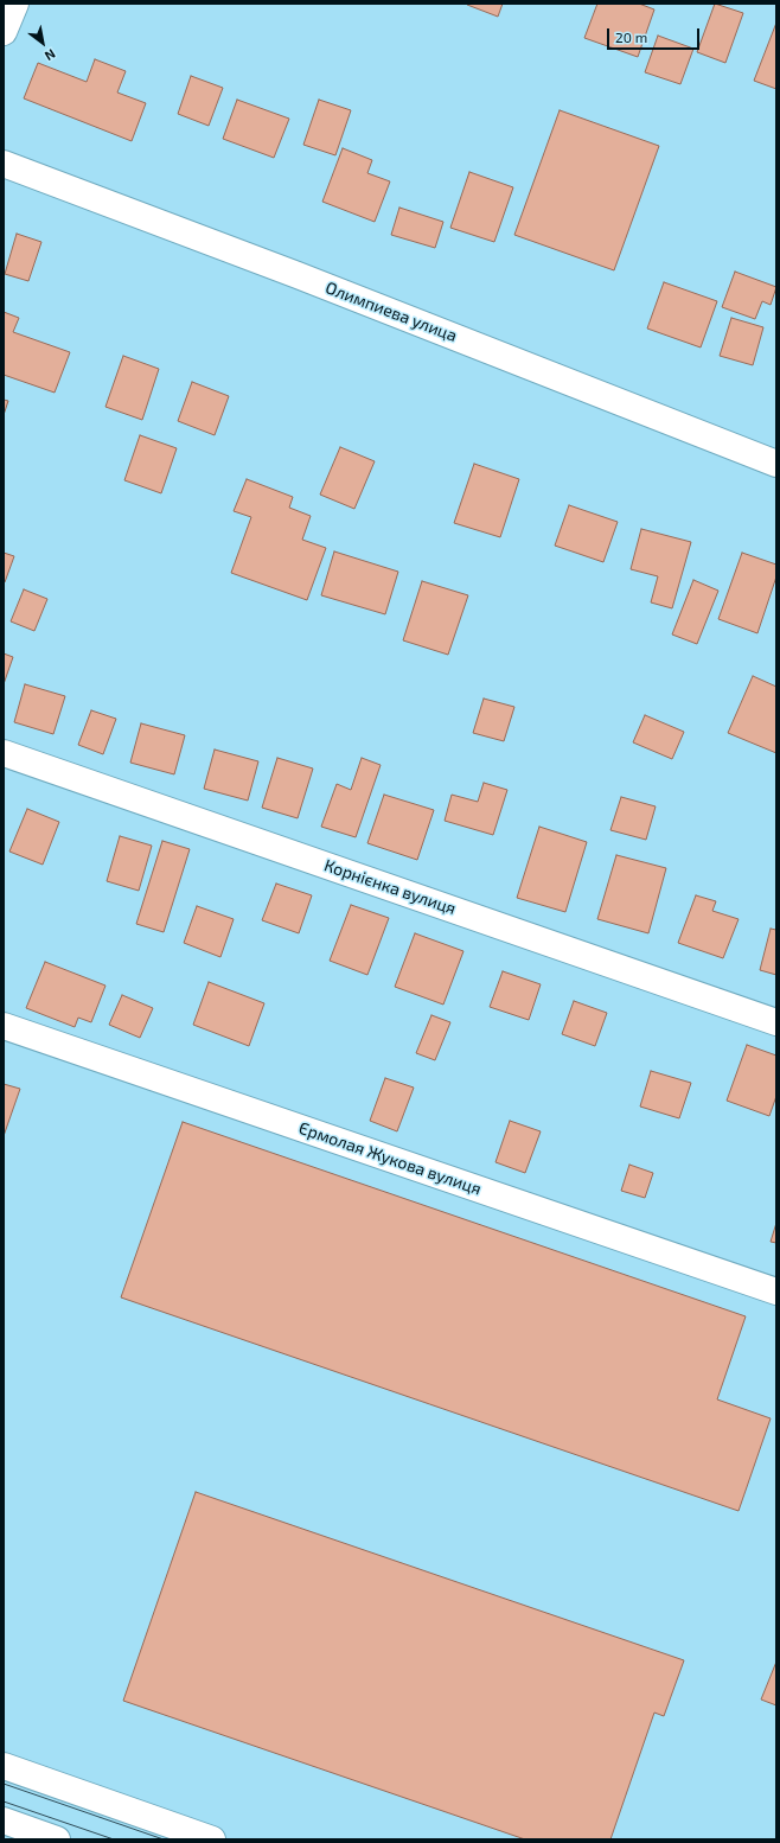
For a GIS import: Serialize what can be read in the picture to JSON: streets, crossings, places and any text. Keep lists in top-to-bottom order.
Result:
{
  "streets": {
    "street": ["Олимпиева улица", "Корнієнка вулиця", "Єрмолая Жукова вулиця"]
  },
  "scale_bar": "20 m",
  "north": "bottom right"
}
